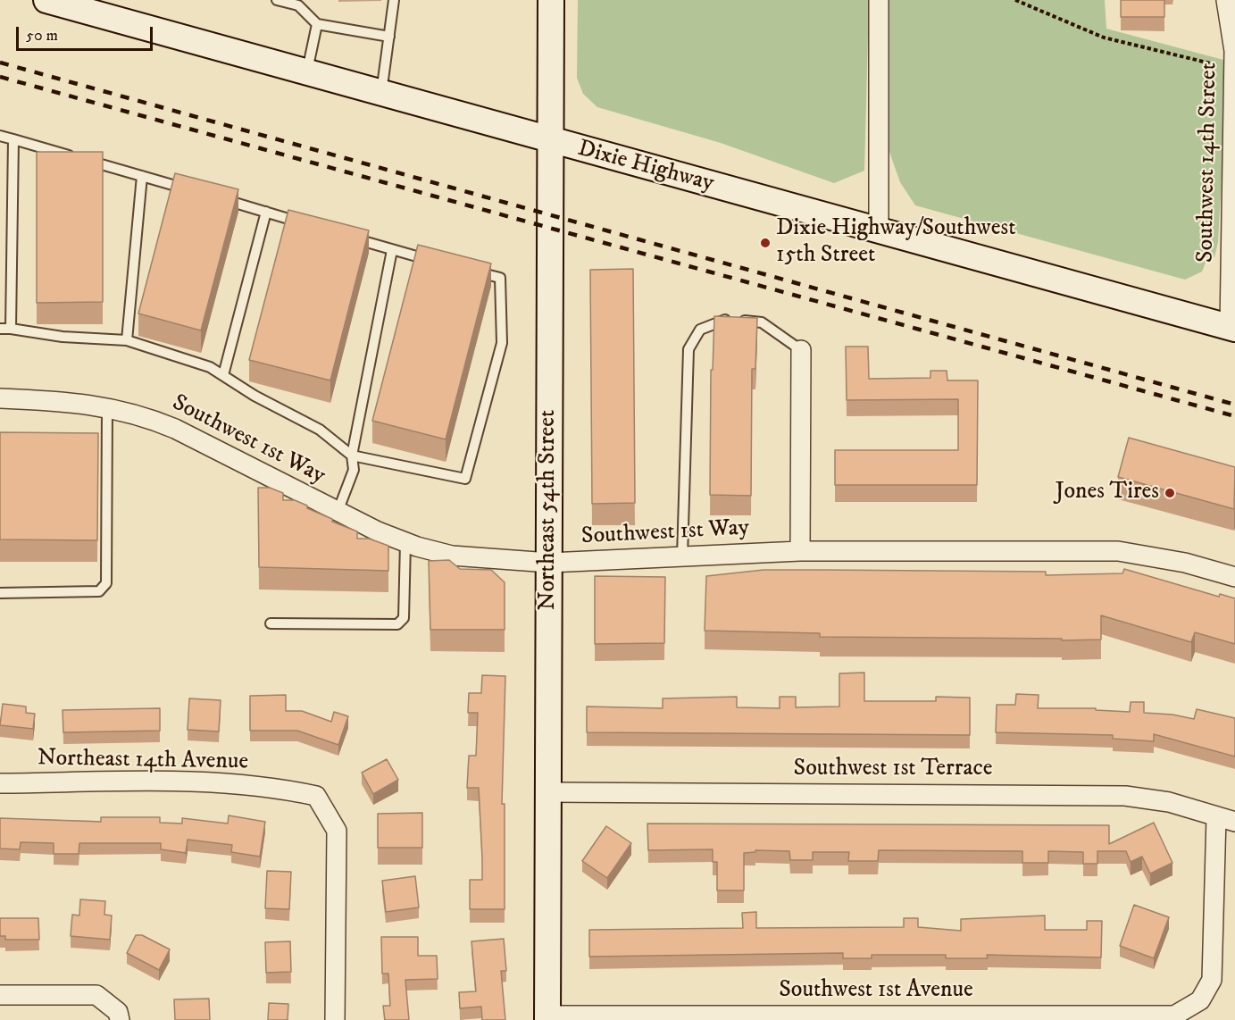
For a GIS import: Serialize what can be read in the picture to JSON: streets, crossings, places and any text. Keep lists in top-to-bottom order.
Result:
{
  "streets": {
    "main road": ["Dixie Highway", "Northeast 54th Street"],
    "street": [
      "Southwest 14th Street",
      "Southwest 1st Way",
      "Northeast 14th Avenue",
      "Southwest 1st Terrace",
      "Southwest 1st Avenue"
    ]
  },
  "crossings": [
    ["Southwest 14th Street", "Dixie Highway"],
    ["Dixie Highway", "Northeast 54th Street"],
    ["Southwest 1st Way", "Northeast 54th Street"],
    ["Northeast 54th Street", "Southwest 1st Terrace"],
    ["Northeast 54th Street", "Southwest 1st Avenue"],
    ["Southwest 1st Terrace", "Southwest 1st Avenue"]
  ],
  "places": ["Dixie Highway/Southwest 15th Street", "Jones Tires"],
  "scale_bar": "50 m"
}
